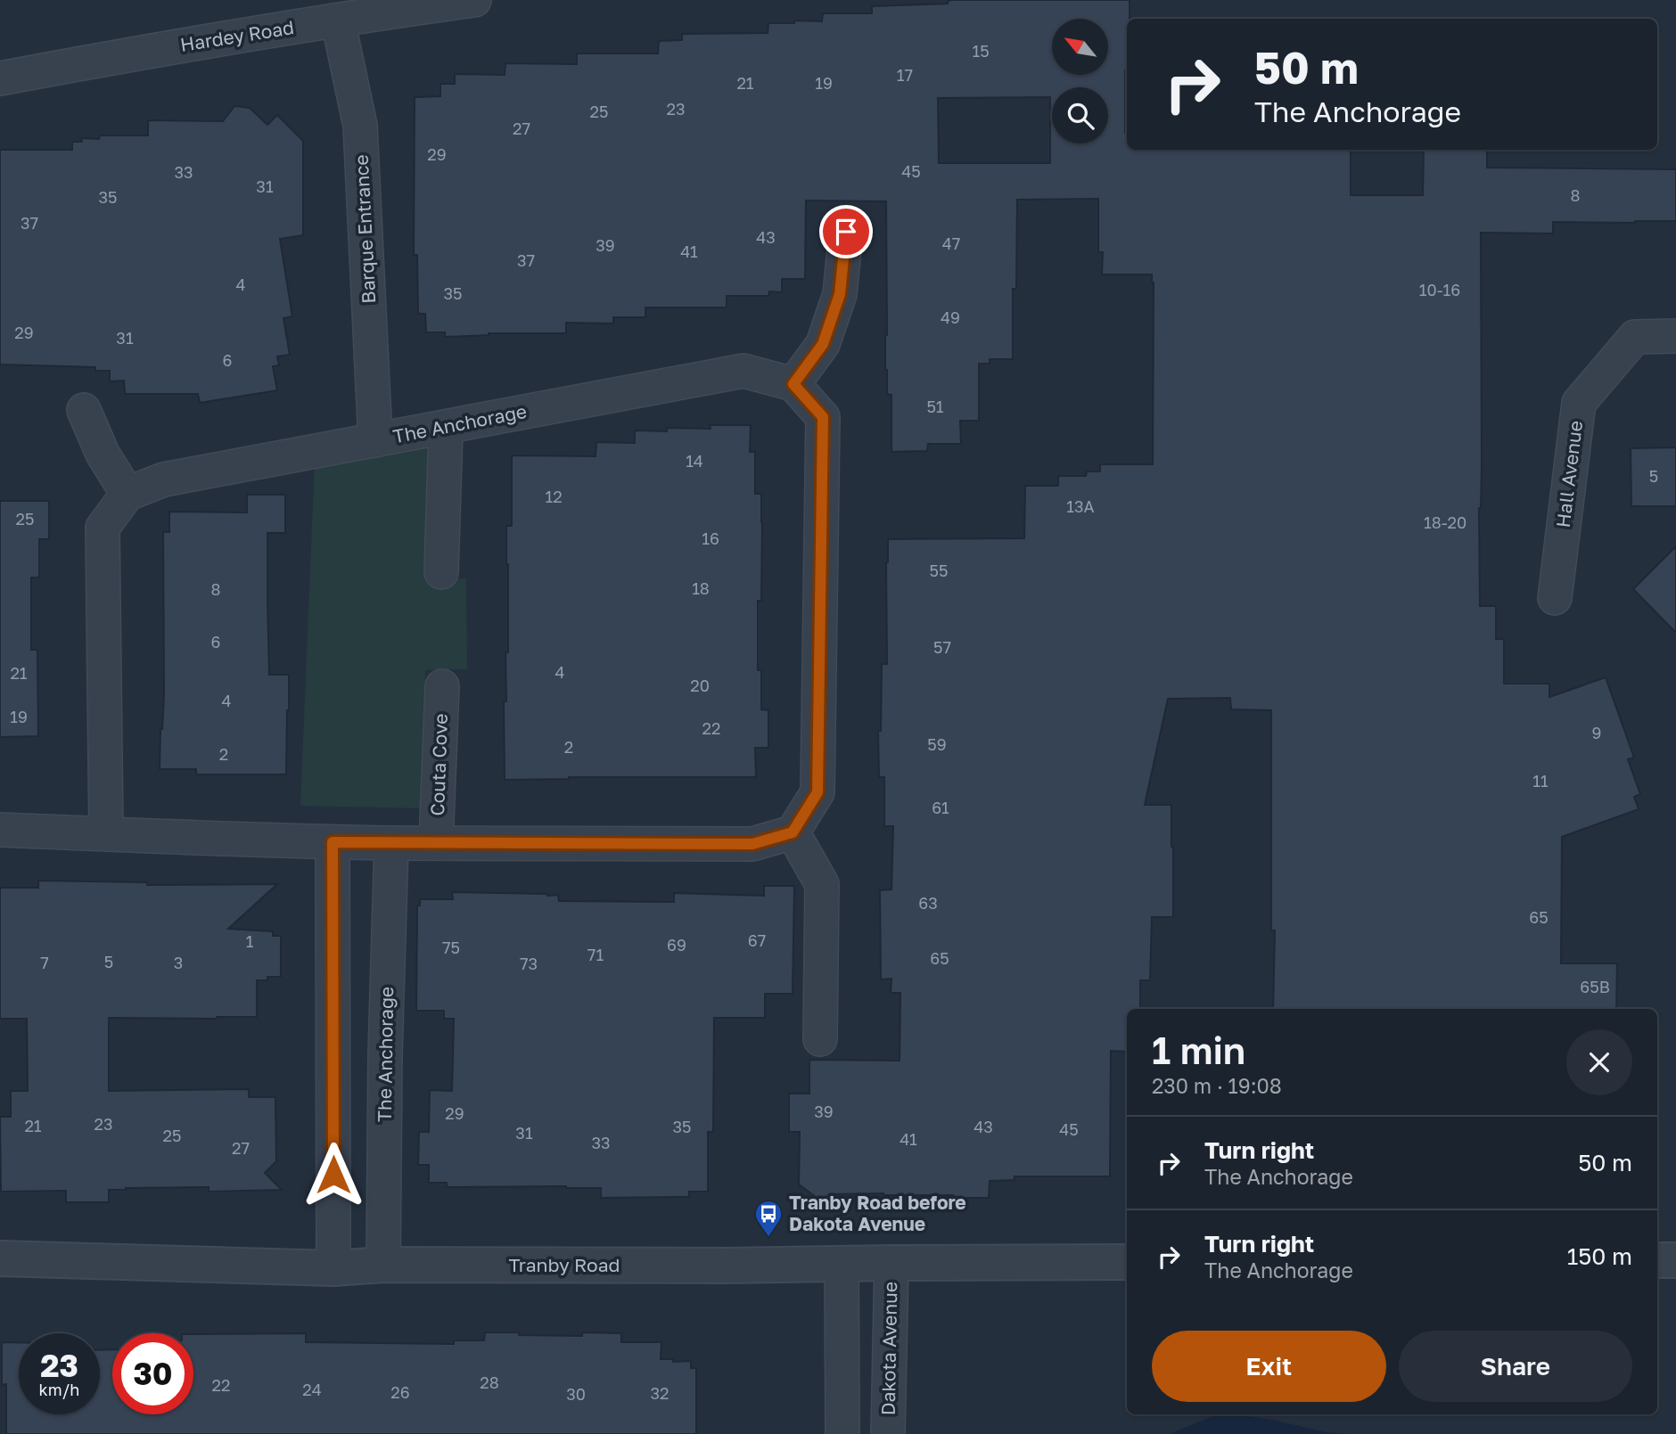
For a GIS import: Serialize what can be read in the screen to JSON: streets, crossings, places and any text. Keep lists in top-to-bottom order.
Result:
{
  "streets": {
    "street": [
      "Hardey Road",
      "Barque Entrance",
      "The Anchorage",
      "Hall Avenue",
      "Couta Cove",
      "Tranby Road",
      "Dakota Avenue"
    ]
  },
  "crossings": [
    ["Hardey Road", "Barque Entrance"],
    ["Barque Entrance", "The Anchorage"],
    ["The Anchorage", "Tranby Road"],
    ["Tranby Road", "Dakota Avenue"]
  ],
  "places": {
    "bus stop": ["Tranby Road before Dakota Avenue"]
  },
  "house_numbers": [
    "15",
    "17",
    "21",
    "19",
    "23",
    "25",
    "27",
    "29",
    "45",
    "33",
    "31",
    "8",
    "35",
    "37",
    "43",
    "47",
    "39",
    "41",
    "37",
    "4",
    "10-16",
    "35",
    "49",
    "29",
    "31",
    "6",
    "51",
    "14",
    "5",
    "12",
    "13A",
    "25",
    "18-20",
    "16",
    "55",
    "18",
    "8",
    "6",
    "57",
    "4",
    "21",
    "20",
    "4",
    "19",
    "22",
    "9",
    "59",
    "2",
    "2",
    "11",
    "61",
    "63",
    "65",
    "67",
    "1",
    "69",
    "75",
    "71",
    "65",
    "5",
    "7",
    "3",
    "73",
    "65B",
    "39",
    "29",
    "23",
    "21",
    "35",
    "43",
    "45",
    "31",
    "25",
    "41",
    "33",
    "27",
    "28",
    "22",
    "24",
    "26",
    "32",
    "30"
  ],
  "north": "top left",
  "page": {
    "turn": ["50 m", "The Anchorage"],
    "heading": ["1 min", "230 m · 19:08"],
    "list": [
      {
        "name": "Turn right",
        "note": "The Anchorage",
        "value": "50 m"
      },
      {
        "name": "Turn right",
        "note": "The Anchorage",
        "value": "150 m"
      }
    ],
    "buttons": ["Exit", "Share"],
    "speed": "23 km/h",
    "limit": "30"
  }
}
